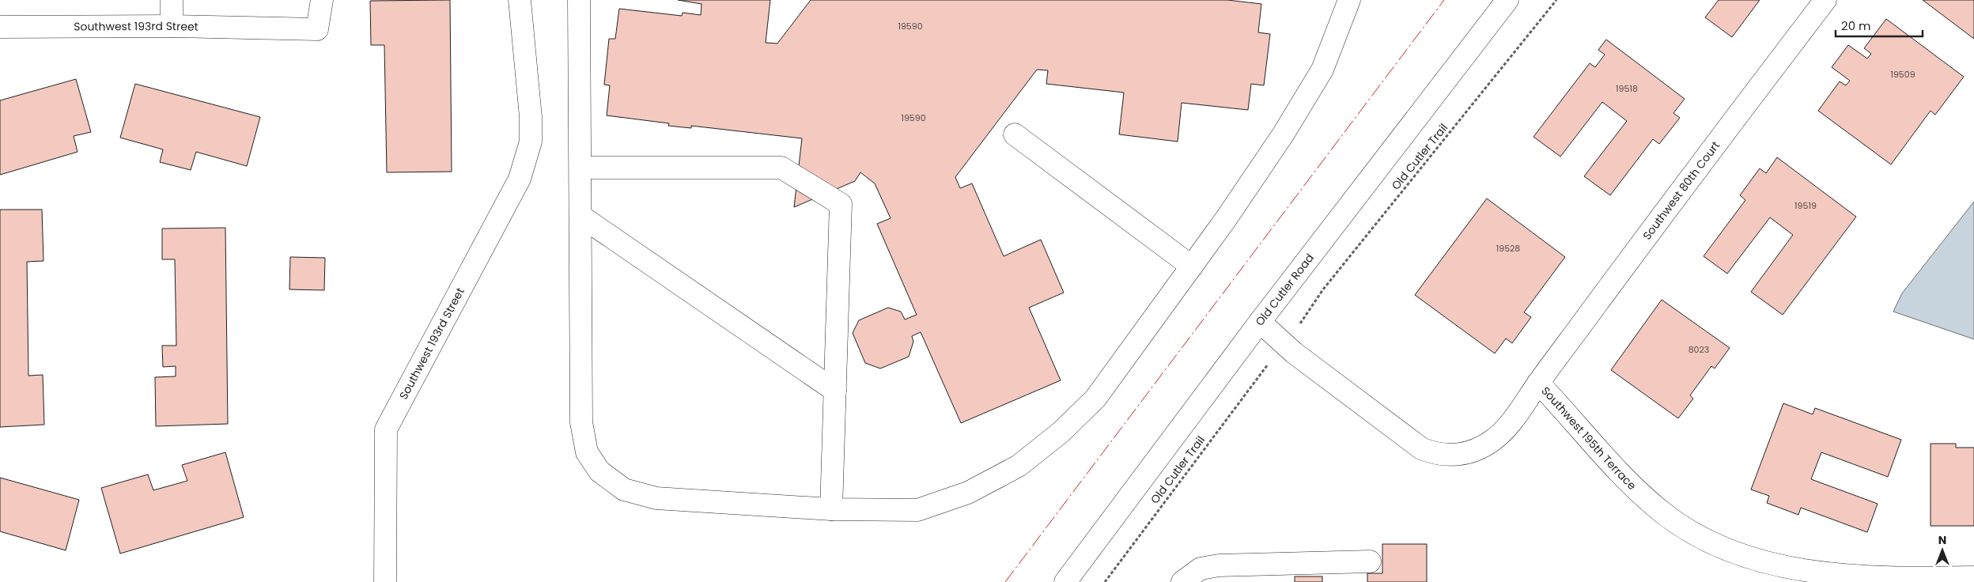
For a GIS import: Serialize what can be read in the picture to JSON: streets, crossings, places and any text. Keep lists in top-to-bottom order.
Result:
{
  "streets": {
    "street": [
      "Southwest 193rd Street",
      "Southwest 80th Court",
      "Old Cutler Road",
      "Southwest 195th Terrace"
    ],
    "path": ["Old Cutler Trail"]
  },
  "crossings": [
    ["Southwest 80th Court", "Southwest 195th Terrace"],
    ["Old Cutler Road", "Southwest 195th Terrace"]
  ],
  "house_numbers": [
    "19590",
    "19509",
    "19518",
    "19590",
    "19519",
    "19528",
    "8023"
  ],
  "scale_bar": "20 m",
  "north": "top"
}
